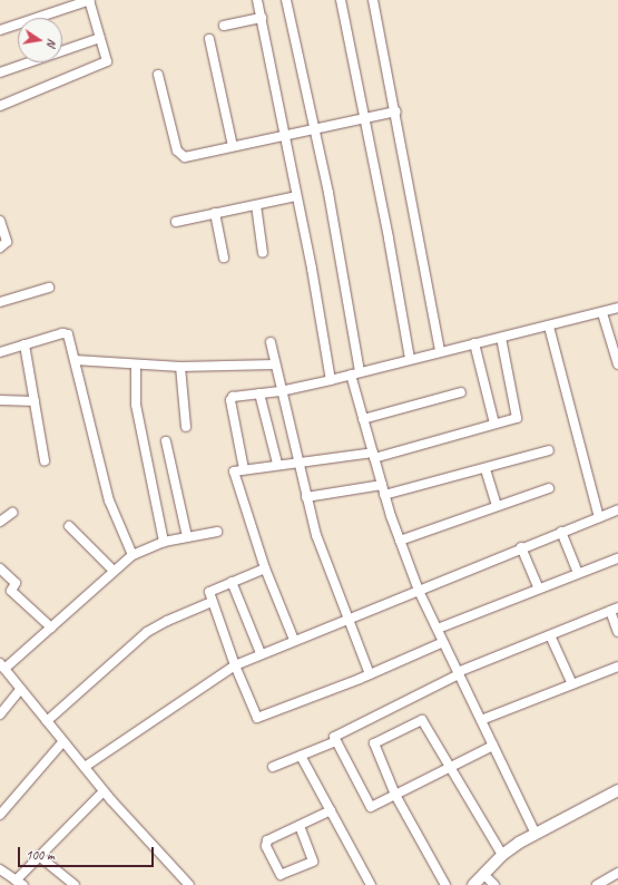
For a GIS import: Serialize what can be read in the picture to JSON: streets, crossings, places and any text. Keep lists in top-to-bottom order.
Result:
{
  "scale_bar": "100 m",
  "north": "right"
}
